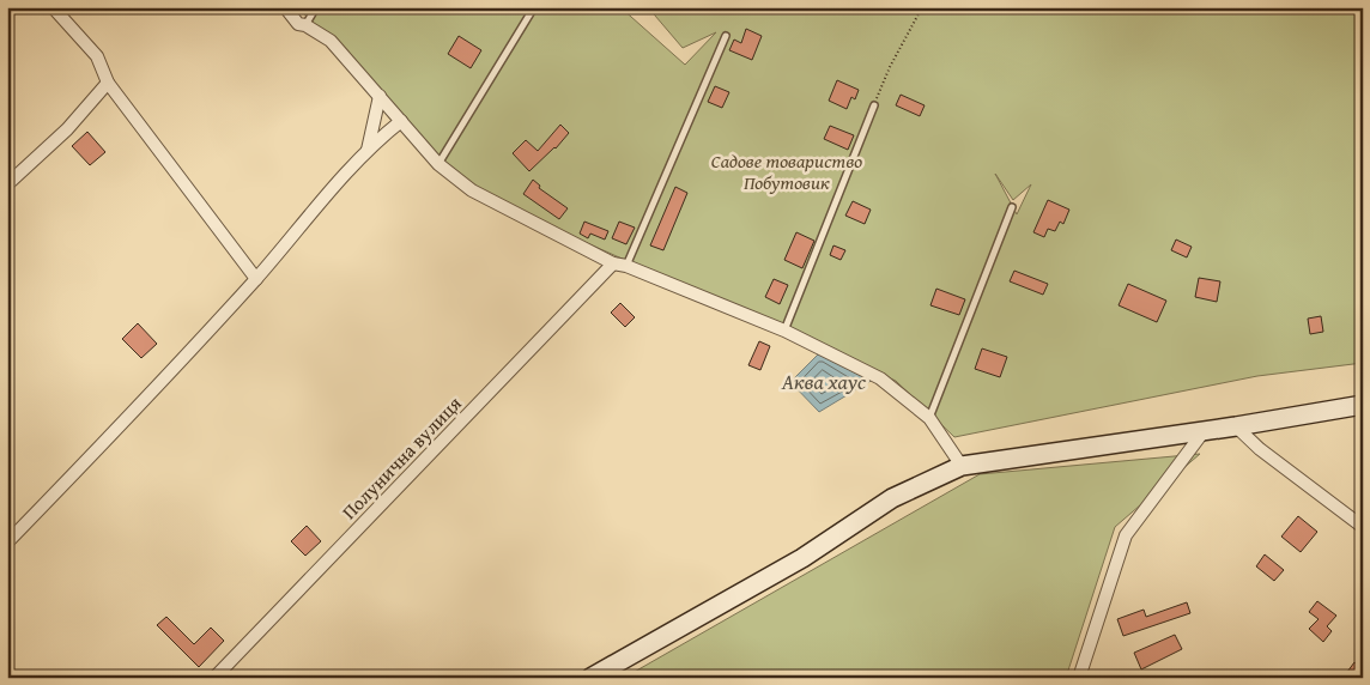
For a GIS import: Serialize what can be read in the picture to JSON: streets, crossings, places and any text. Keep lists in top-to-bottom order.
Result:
{
  "streets": {
    "street": ["Полунична вулиця"]
  },
  "water": ["Аква хаус"],
  "parks": ["Садове товариство Побутовик"]
}
